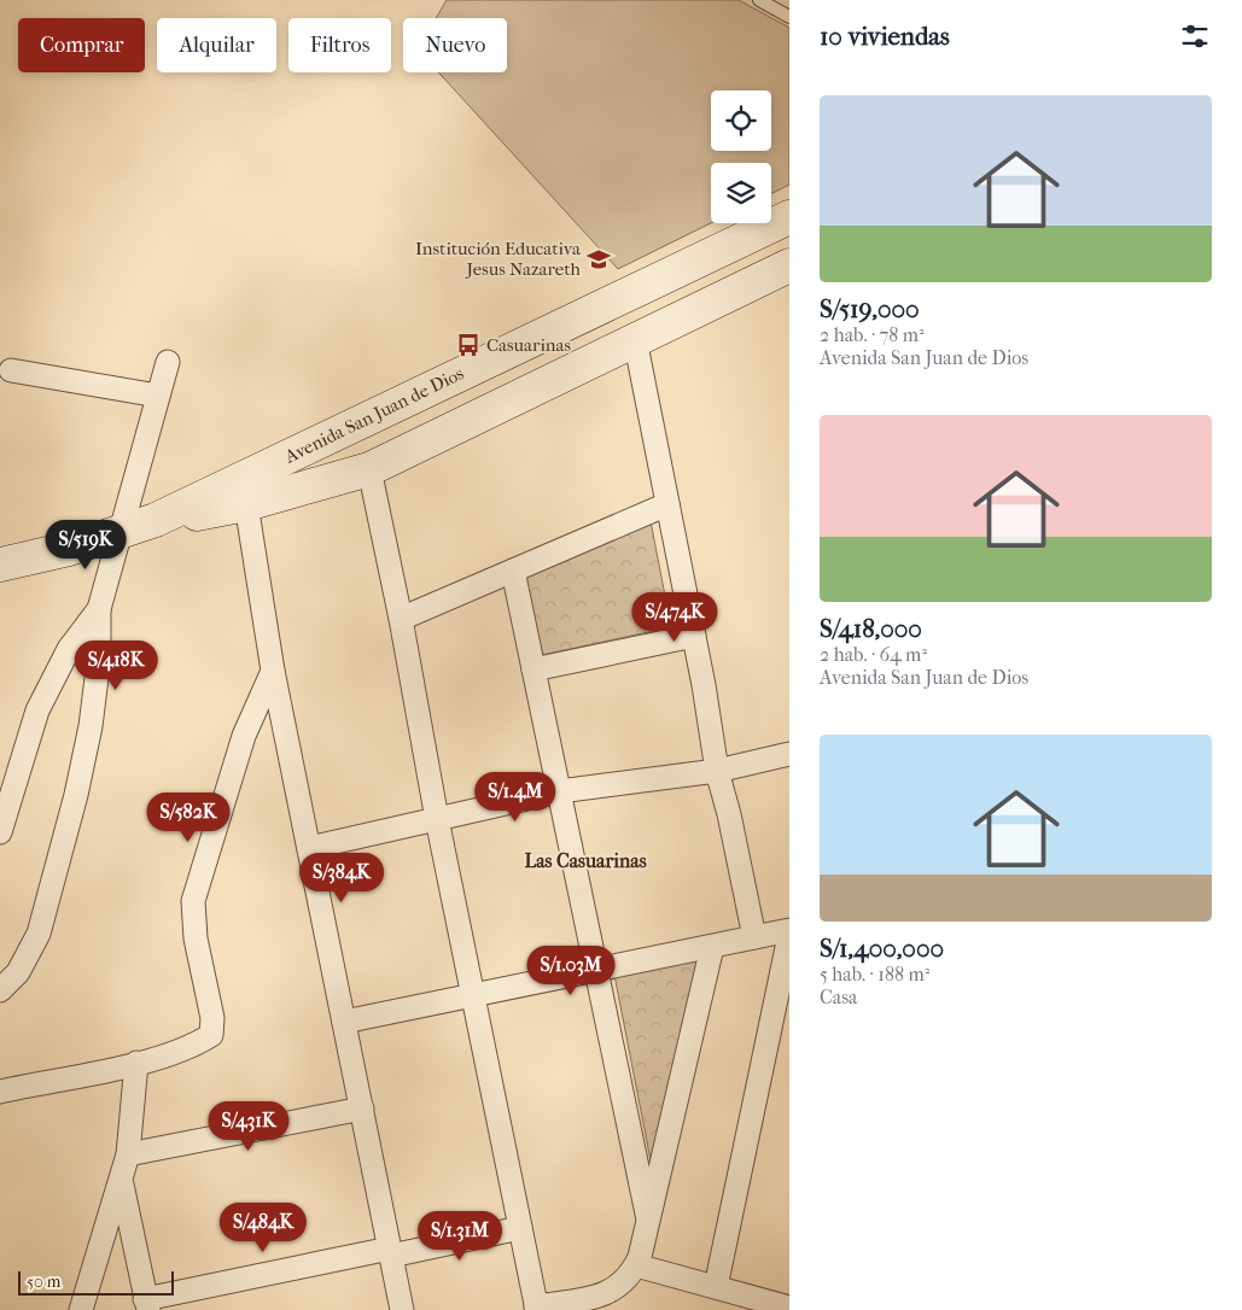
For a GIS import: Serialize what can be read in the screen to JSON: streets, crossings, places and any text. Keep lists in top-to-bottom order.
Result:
{
  "streets": {
    "main road": ["Avenida San Juan de Dios"]
  },
  "districts": ["Las Casuarinas"],
  "places": {
    "school or university": ["Institución Educativa Jesus Nazareth"],
    "bus stop": ["Casuarinas"]
  },
  "scale_bar": "50 m",
  "page": {
    "heading": "10 viviendas",
    "chip": [
      "Comprar",
      "Alquilar",
      "Filtros",
      "Nuevo"
    ],
    "list": [
      {
        "name": "S/519,000",
        "note": "2 hab. · 78 m² · Avenida San Juan de Dios"
      },
      {
        "name": "S/418,000",
        "note": "2 hab. · 64 m² · Avenida San Juan de Dios"
      },
      {
        "name": "S/1,400,000",
        "note": "5 hab. · 188 m² · Casa"
      }
    ],
    "price": [
      "S/519K",
      "S/474K",
      "S/418K",
      "S/1.4M",
      "S/582K",
      "S/384K",
      "S/1.03M",
      "S/431K",
      "S/484K",
      "S/1.31M"
    ],
    "scale": "50 m"
  }
}
